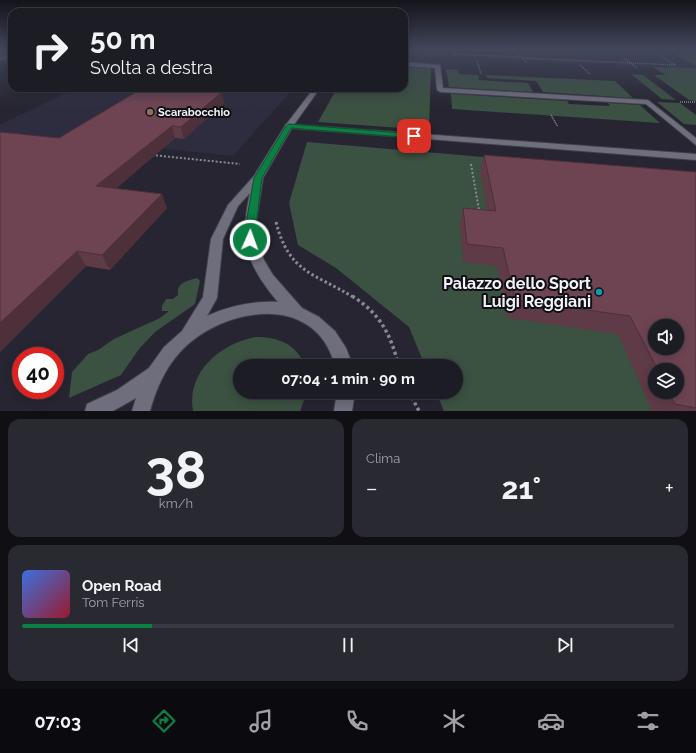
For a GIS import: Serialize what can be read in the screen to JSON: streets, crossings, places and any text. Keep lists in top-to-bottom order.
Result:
{
  "places": ["Scarabocchio", "Palazzo dello Sport Luigi Reggiani"],
  "page": {
    "turn": ["50 m", "Svolta a destra"],
    "limit": "40",
    "trip": "07:04 · 1 min · 90 m",
    "tile": [
      ["38", "km/h"],
      "Clima"
    ],
    "heat": ["−", "21°", "+"],
    "song": ["Open Road", "Tom Ferris"],
    "tabs": "07:03"
  }
}
